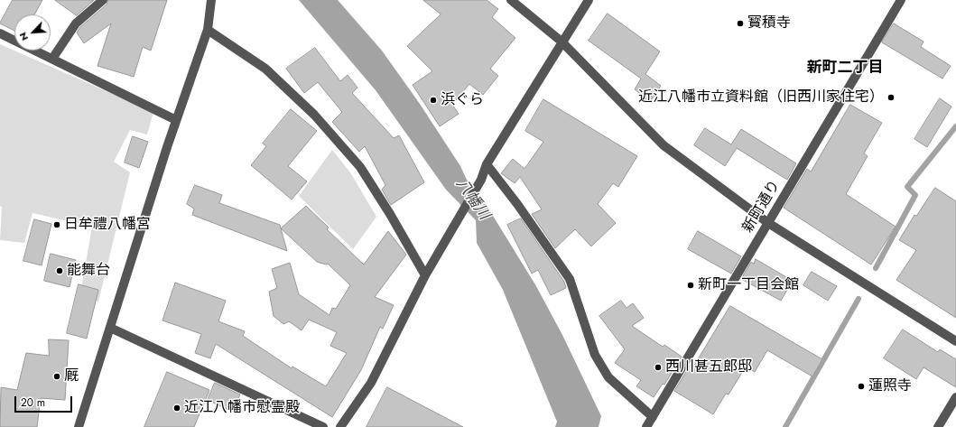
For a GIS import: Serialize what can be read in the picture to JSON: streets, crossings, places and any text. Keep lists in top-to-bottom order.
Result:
{
  "streets": {
    "street": ["新町通り"]
  },
  "districts": ["新町二丁目"],
  "water": ["八幡川"],
  "places": [
    "寳積寺",
    "近江八幡市立資料館（旧西川家住宅）",
    "浜ぐら",
    "日牟禮八幡宮",
    "能舞台",
    "新町一丁目会館",
    "西川甚五郎邸",
    "厩",
    "蓮照寺",
    "近江八幡市慰霊殿"
  ],
  "scale_bar": "20 m",
  "north": "bottom left"
}
